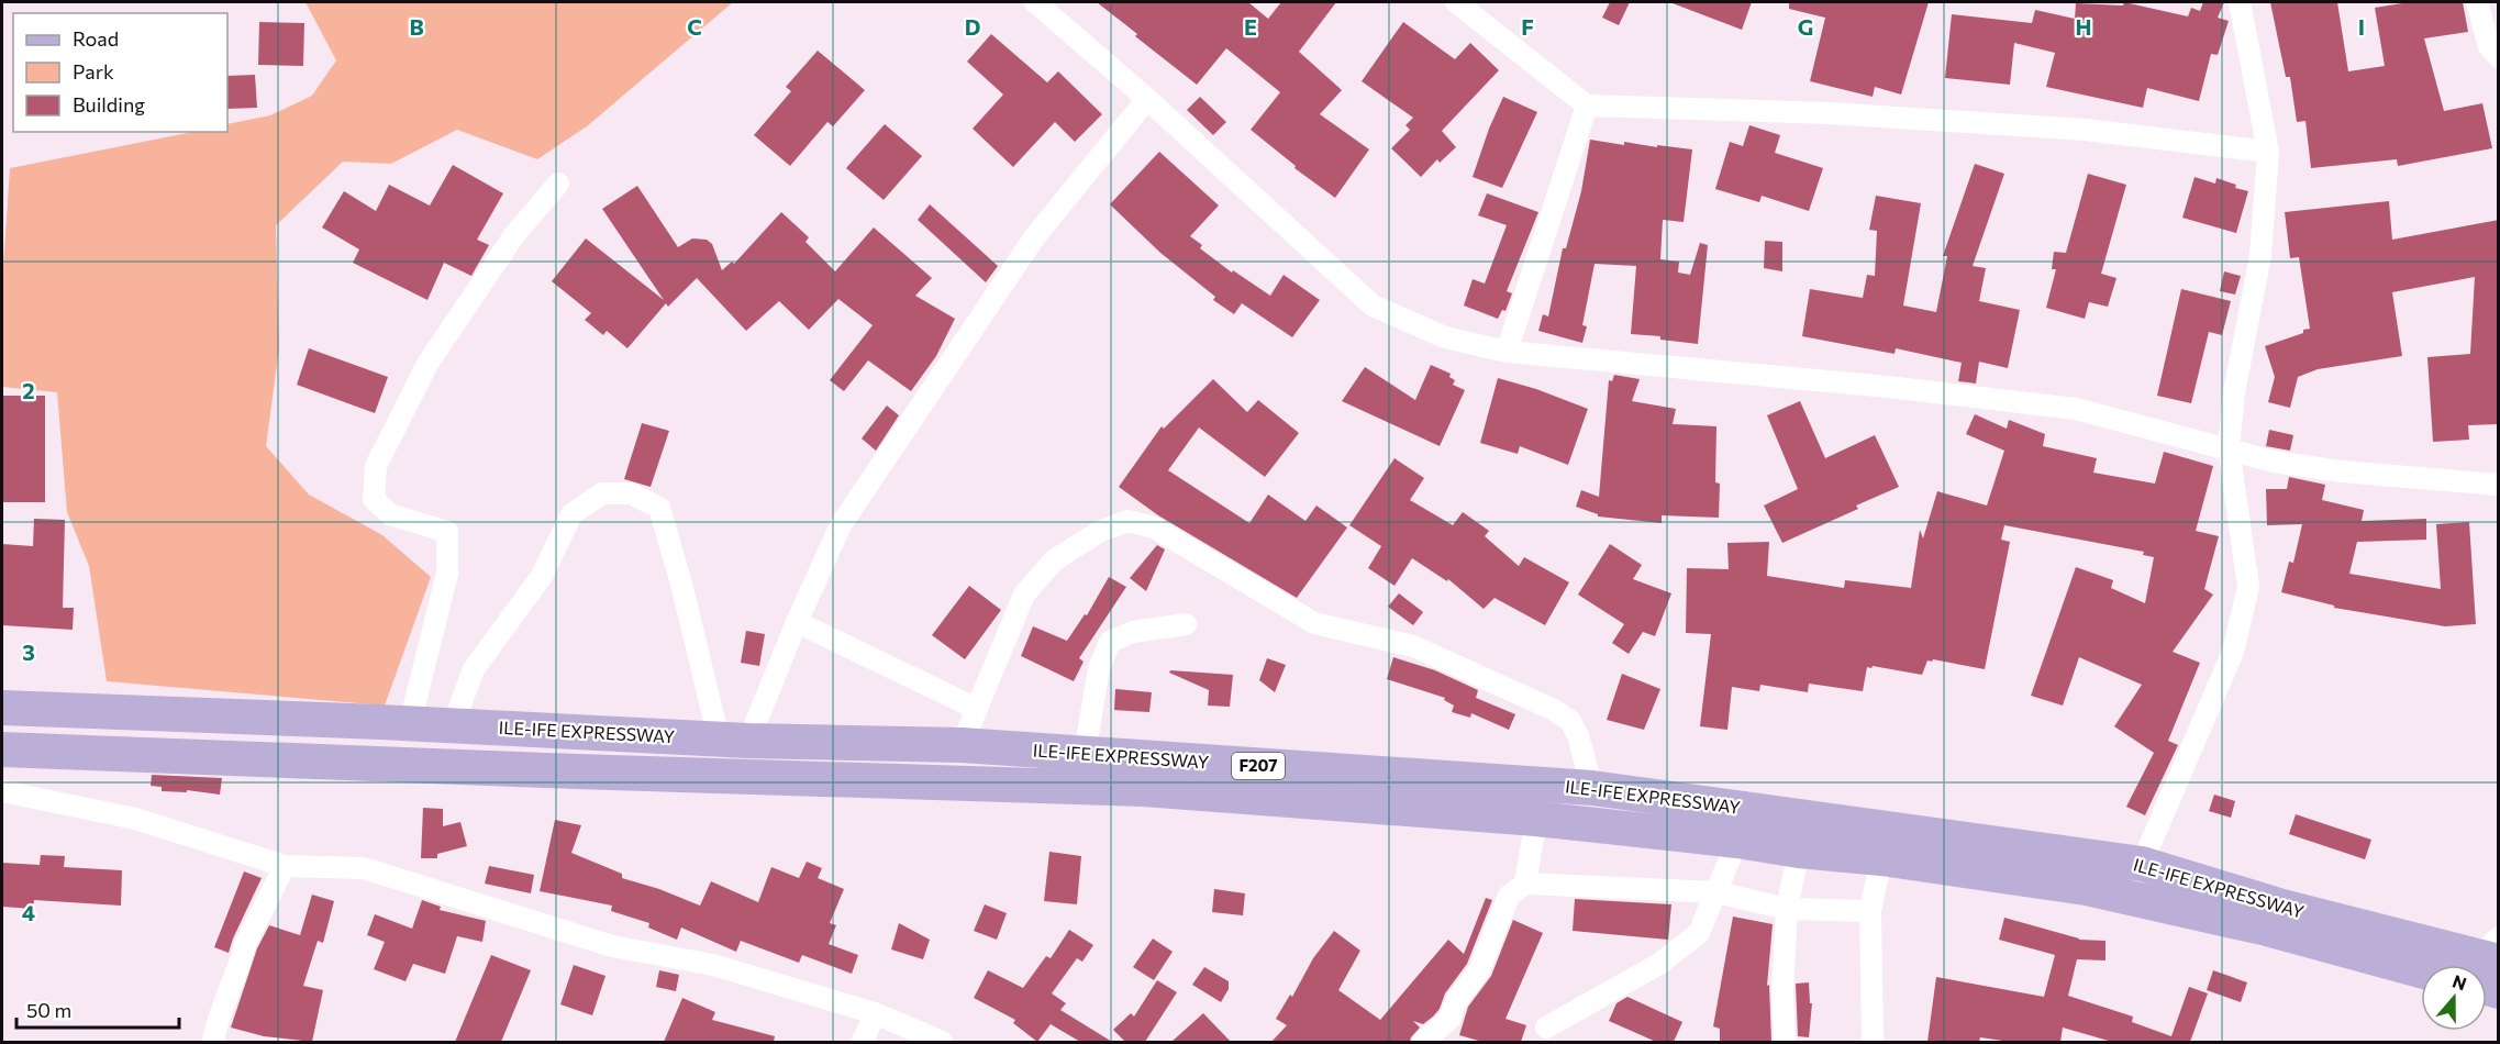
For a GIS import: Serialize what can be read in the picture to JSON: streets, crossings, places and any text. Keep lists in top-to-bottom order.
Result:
{
  "streets": {
    "main road": ["ILE-IFE EXPRESSWAY", "F207"]
  },
  "legend": ["Road", "Park", "Building"],
  "scale_bar": "50 m",
  "north": "top",
  "grid": {
    "columns": [
      "B",
      "C",
      "D",
      "E",
      "F",
      "G",
      "H",
      "I"
    ],
    "rows": ["2", "3", "4"]
  }
}
